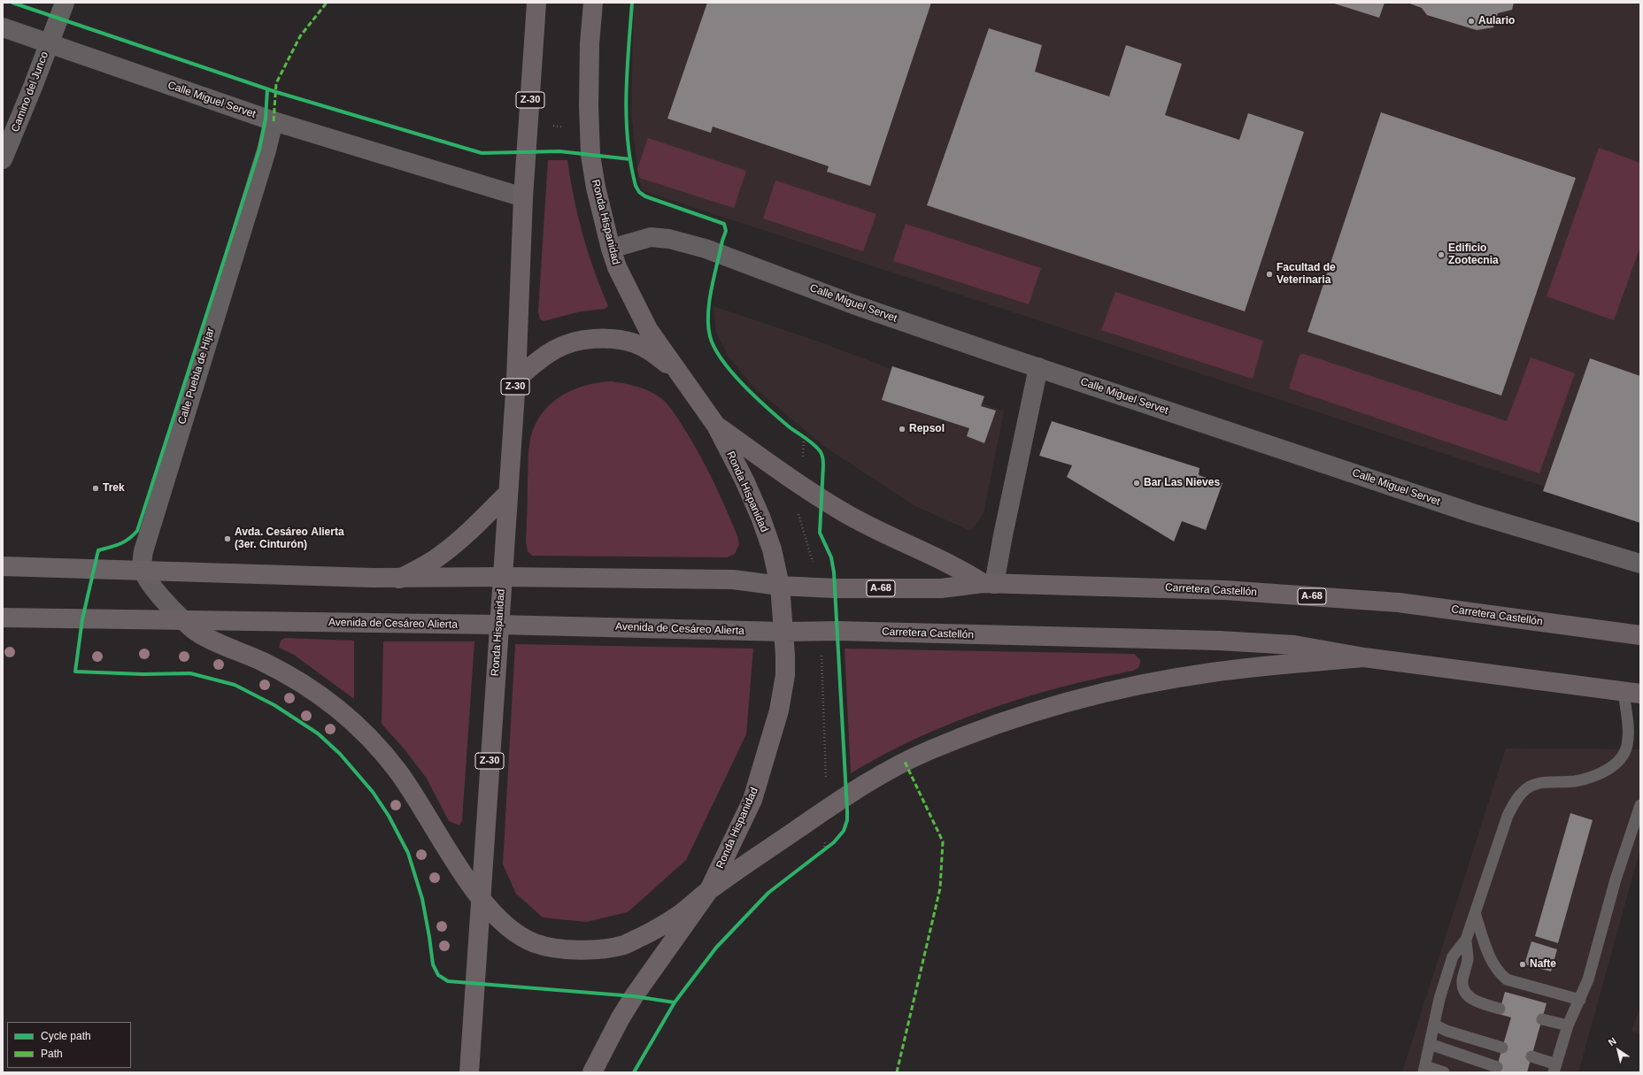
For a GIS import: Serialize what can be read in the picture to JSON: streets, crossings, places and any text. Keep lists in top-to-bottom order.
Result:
{
  "streets": {
    "highway": [
      "Z-30",
      "Ronda Hispanidad",
      "A-68",
      "Carretera Castellón"
    ],
    "main road": ["Avenida de Cesáreo Alierta"],
    "street": ["Camino del Junco", "Calle Miguel Servet", "Calle Puebla de Híjar"]
  },
  "crossings": [
    ["Camino del Junco", "Calle Miguel Servet"],
    ["Calle Miguel Servet", "Ronda Hispanidad"],
    ["Calle Miguel Servet", "Calle Puebla de Híjar"],
    ["Ronda Hispanidad", "Carretera Castellón"],
    ["Ronda Hispanidad", "Avenida de Cesáreo Alierta"],
    ["Carretera Castellón", "Avenida de Cesáreo Alierta"]
  ],
  "places": [
    "Aulario",
    "Edificio Zootecnia",
    "Facultad de Veterinaria",
    "Repsol",
    "Bar Las Nieves",
    "Trek",
    "Avda. Cesáreo Alierta (3er. Cinturón)",
    "Nafte"
  ],
  "legend": ["Cycle path", "Path"],
  "north": "top left"
}
